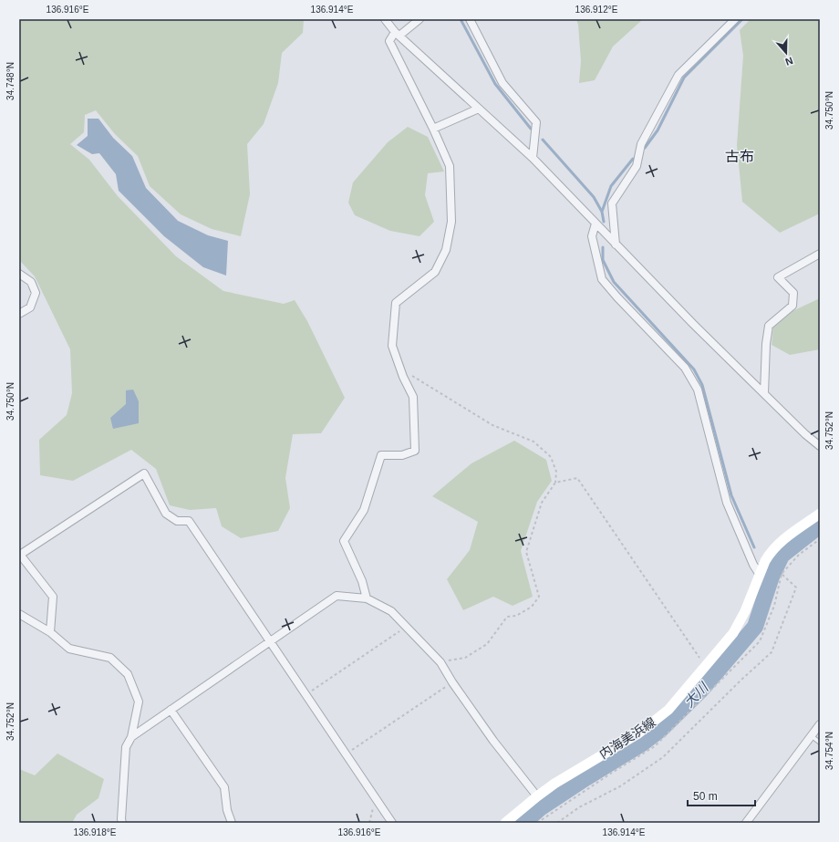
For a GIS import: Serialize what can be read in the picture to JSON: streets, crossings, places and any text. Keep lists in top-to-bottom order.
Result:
{
  "streets": {
    "main road": ["内海美浜線"]
  },
  "districts": ["古布"],
  "water": ["大川"],
  "scale_bar": "50 m",
  "north": "bottom",
  "coordinates": [
    "136.916°E",
    "136.914°E",
    "136.912°E",
    "34.748°N",
    "34.750°N",
    "34.752°N",
    "34.754°N",
    "136.918°E"
  ]
}
